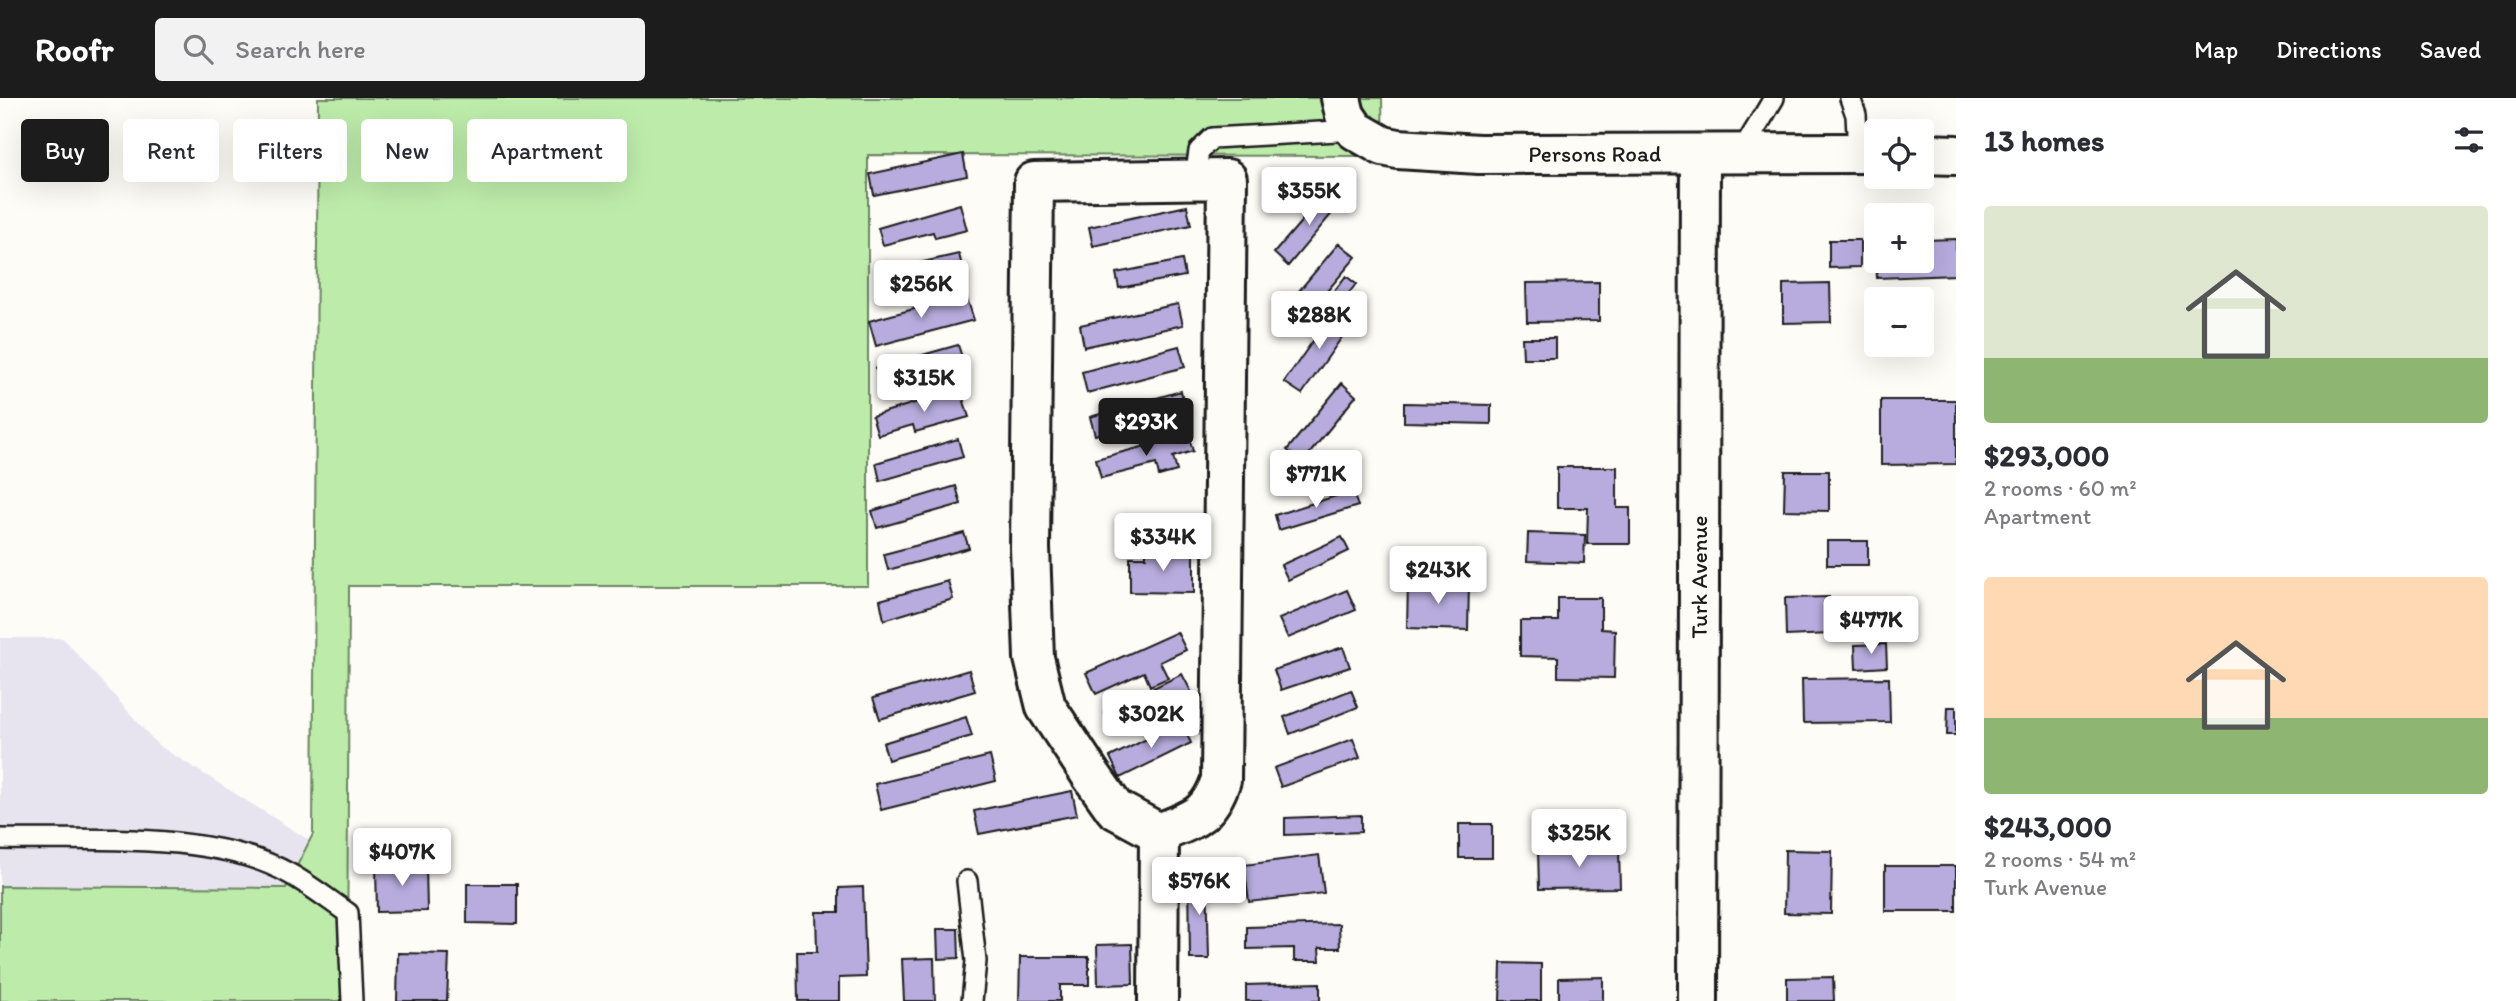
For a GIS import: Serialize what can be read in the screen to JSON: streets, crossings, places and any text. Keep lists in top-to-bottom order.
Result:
{
  "streets": {
    "street": ["Persons Road", "Turk Avenue"]
  },
  "crossings": [
    ["Persons Road", "Turk Avenue"]
  ],
  "page": {
    "header": "Roofr",
    "search": "Search here",
    "nav": ["Map", "Directions", "Saved"],
    "heading": "13 homes",
    "map_buttons": ["+", "−"],
    "chip": [
      "Buy",
      "Rent",
      "Filters",
      "New",
      "Apartment"
    ],
    "price": [
      "$355K",
      "$256K",
      "$288K",
      "$315K",
      "$293K",
      "$771K",
      "$334K",
      "$243K",
      "$477K",
      "$302K",
      "$325K",
      "$407K",
      "$576K"
    ],
    "list": [
      {
        "name": "$293,000",
        "note": "2 rooms · 60 m² · Apartment"
      },
      {
        "name": "$243,000",
        "note": "2 rooms · 54 m² · Turk Avenue"
      }
    ]
  }
}
